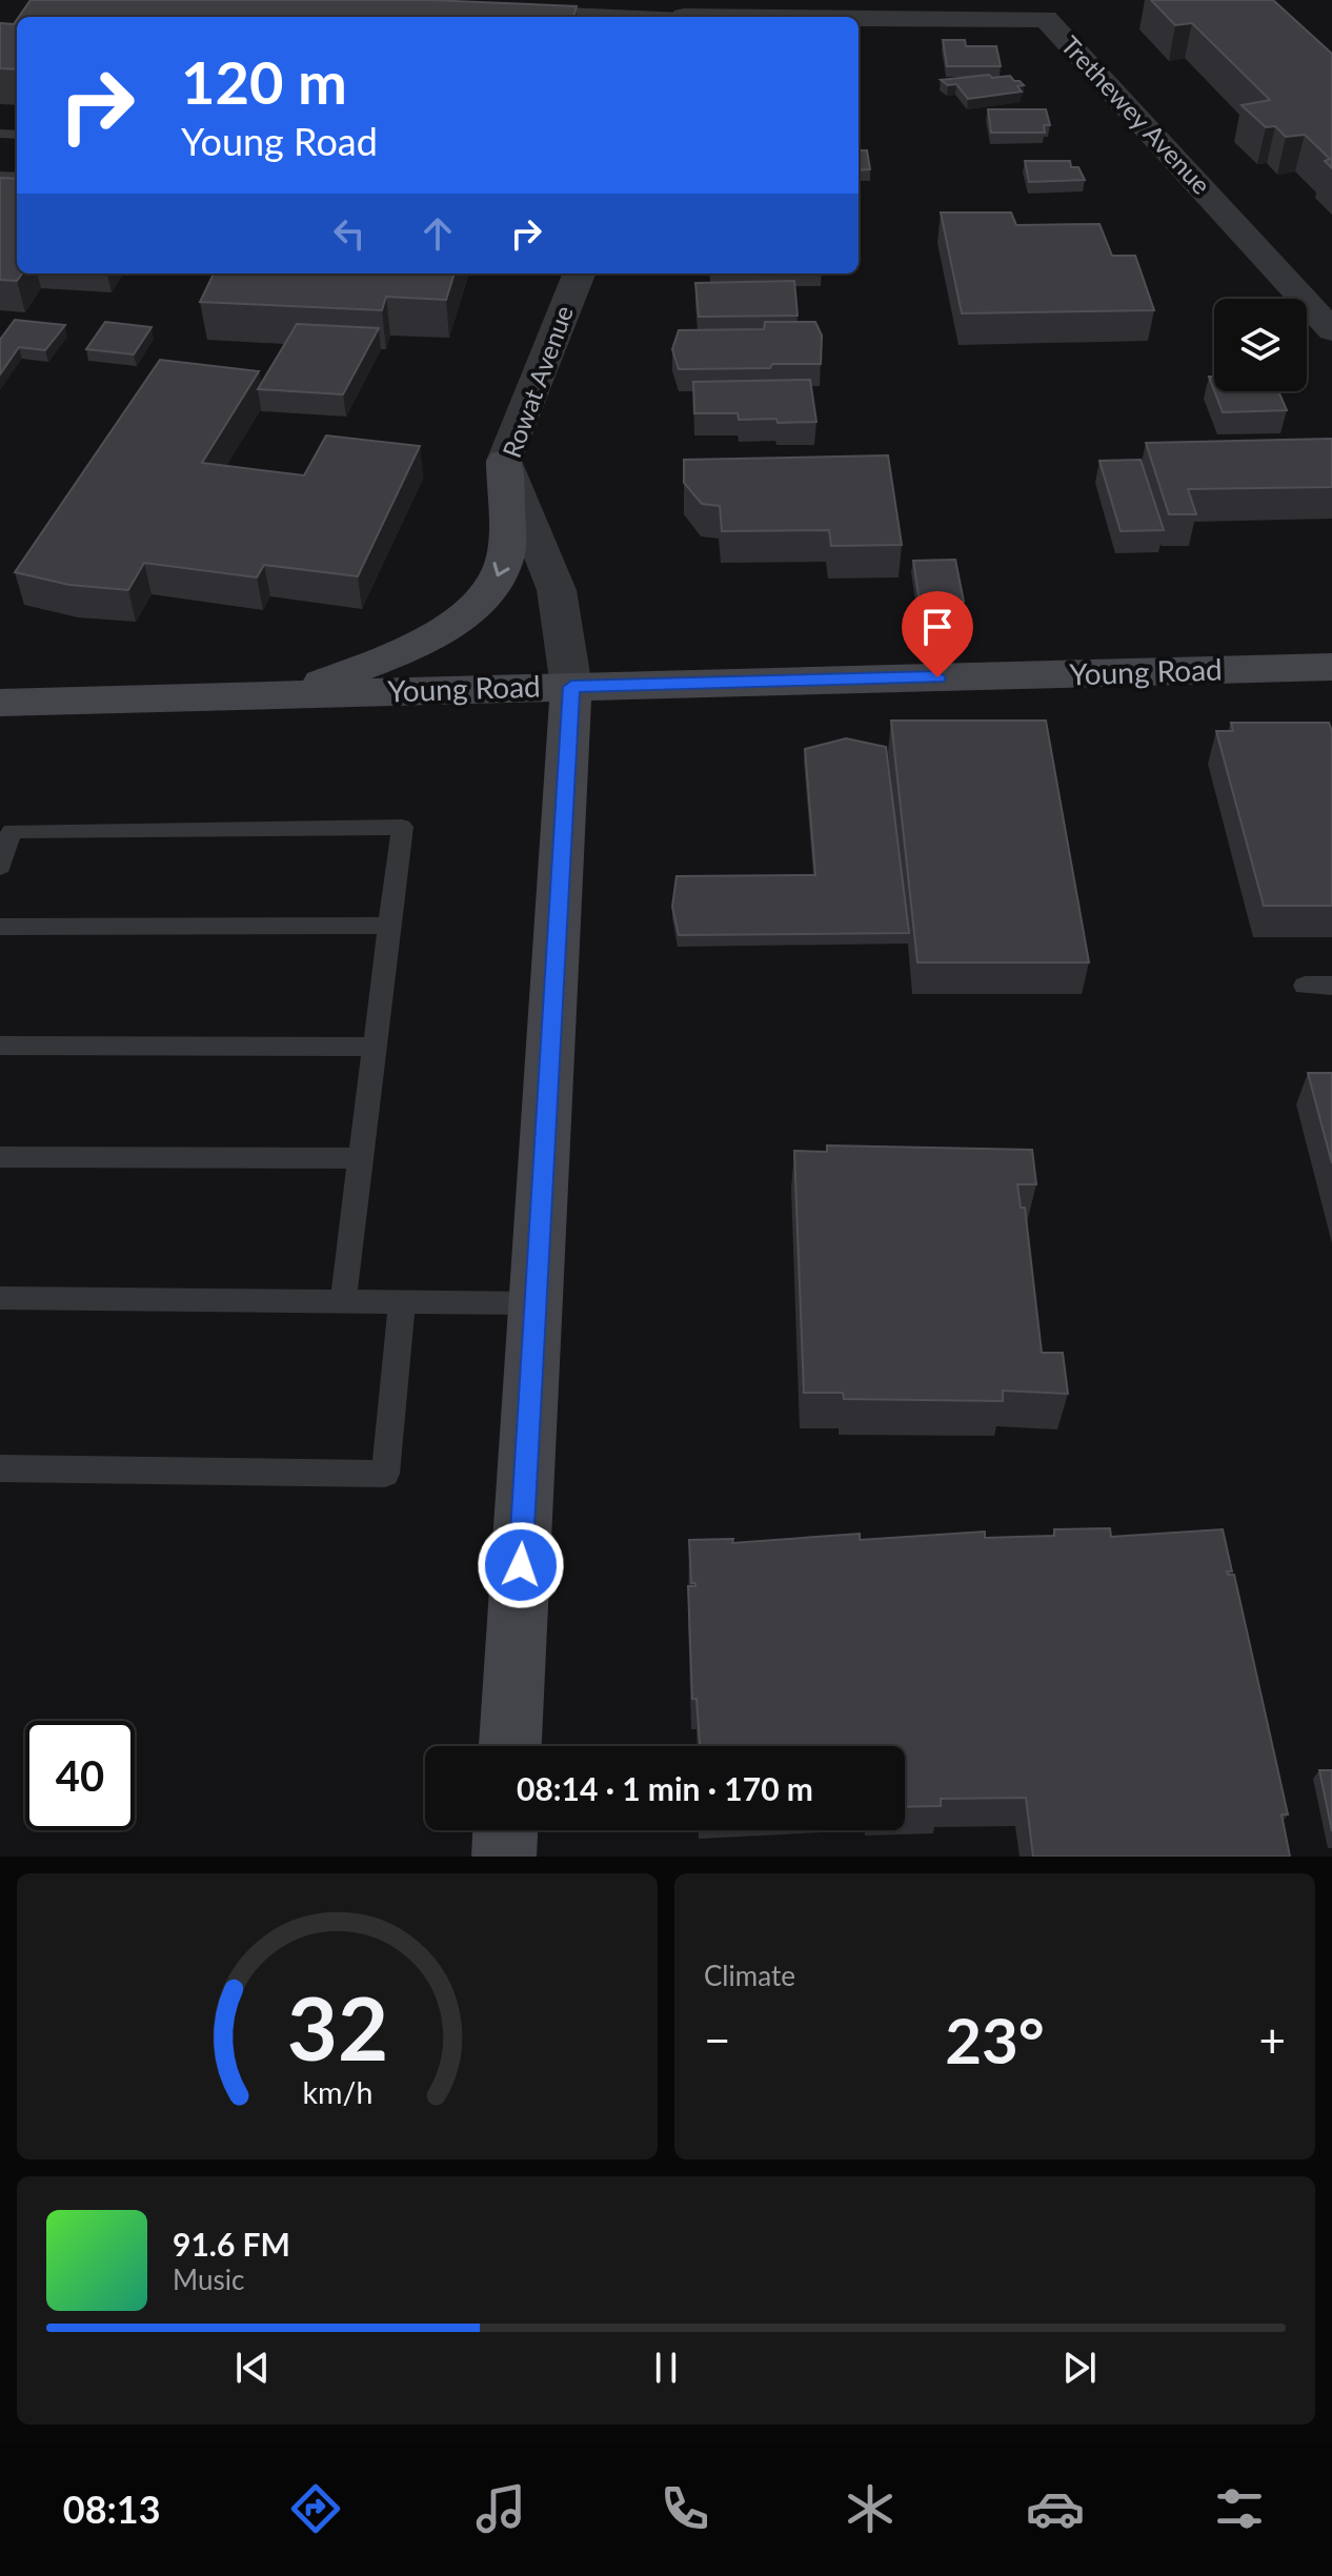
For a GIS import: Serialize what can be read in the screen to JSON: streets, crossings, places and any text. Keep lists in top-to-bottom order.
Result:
{
  "streets": {
    "main road": ["Young Road"],
    "street": ["Trethewey Avenue", "Rowat Avenue"]
  },
  "crossings": [
    ["Rowat Avenue", "Young Road"]
  ],
  "page": {
    "turn": ["120 m", "Young Road"],
    "limit": "40",
    "trip": "08:14 · 1 min · 170 m",
    "tile": "Climate",
    "heat": ["−", "23°", "+"],
    "song": ["91.6 FM", "Music"],
    "tabs": "08:13",
    "gauge": ["32", "km/h"]
  }
}
